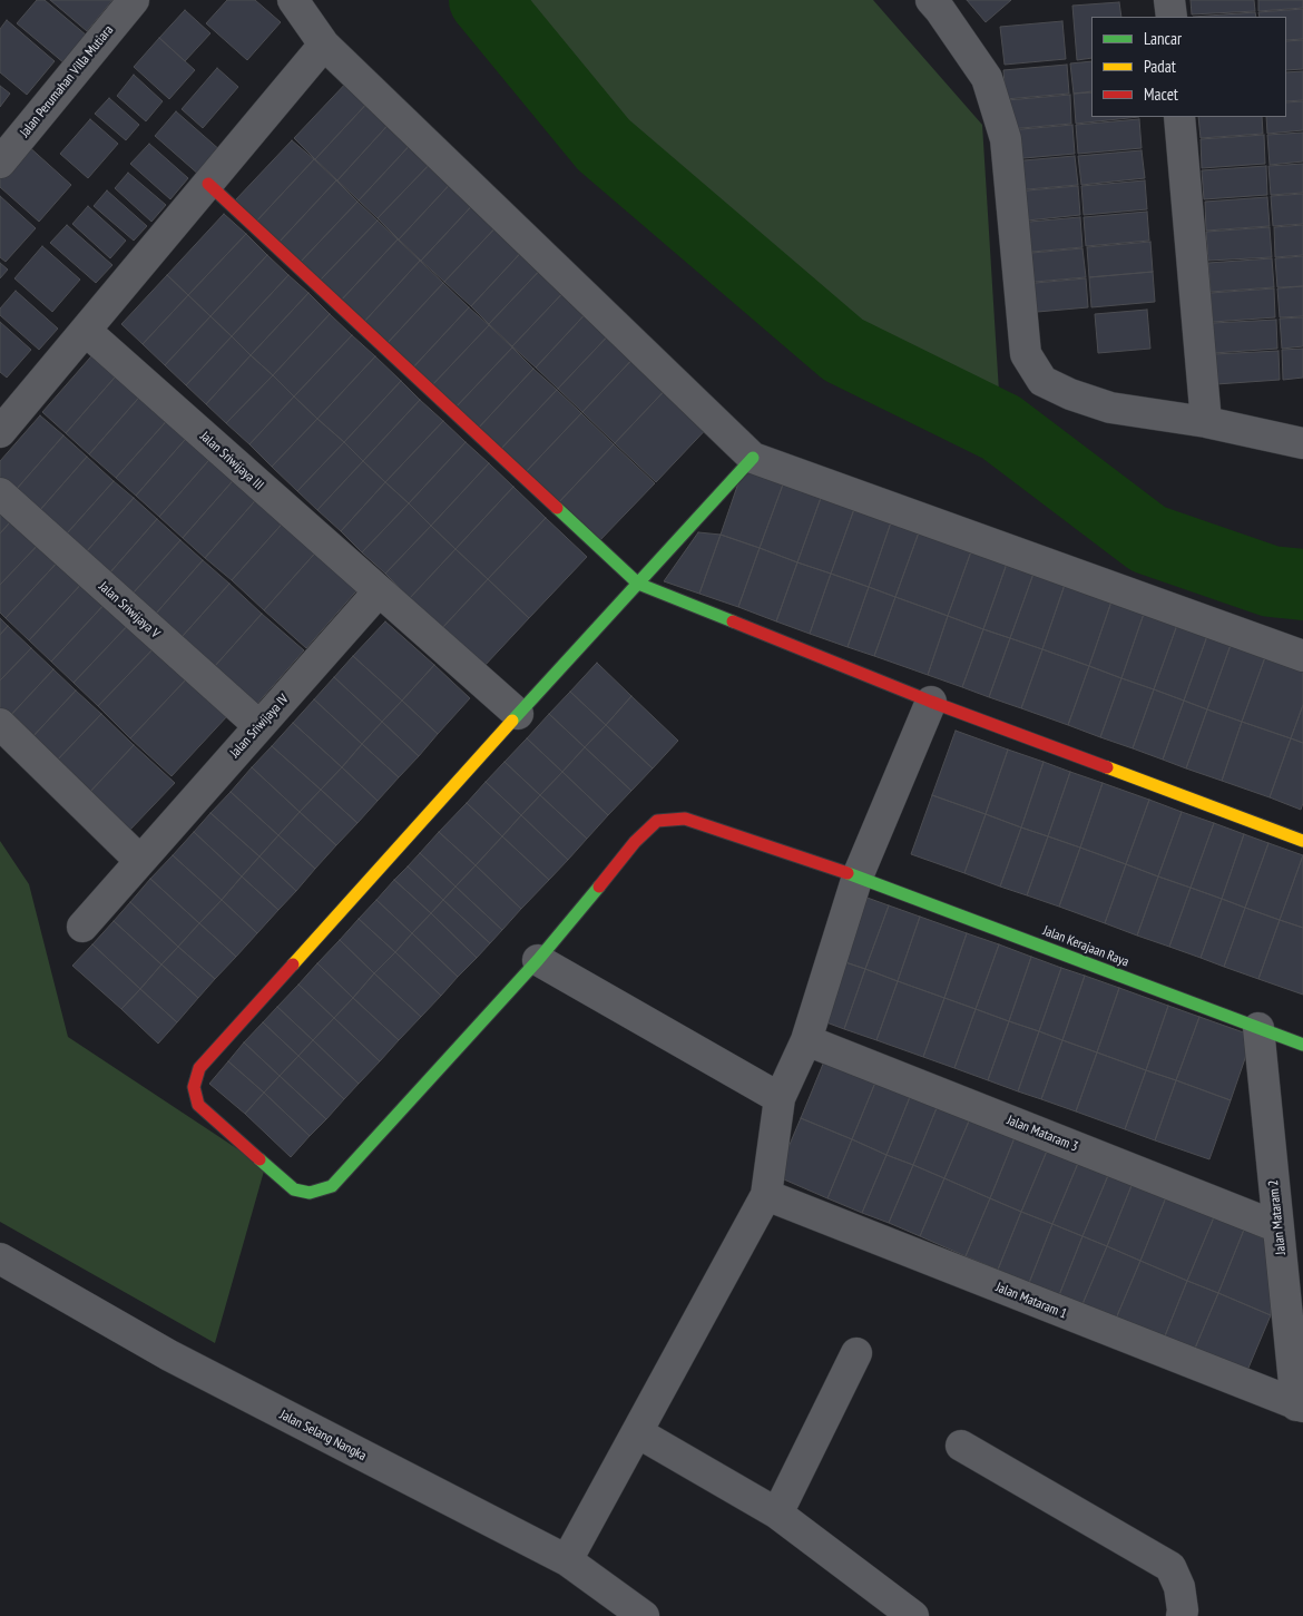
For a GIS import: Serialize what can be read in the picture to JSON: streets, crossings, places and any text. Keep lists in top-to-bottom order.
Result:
{
  "streets": {
    "street": [
      "Jalan Perumahan Villa Mutiara",
      "Jalan Sriwijaya III",
      "Jalan Sriwijaya V",
      "Jalan Sriwijaya IV",
      "Jalan Kerajaan Raya",
      "Jalan Mataram 3",
      "Jalan Mataram 2",
      "Jalan Mataram 1",
      "Jalan Selang Nangka"
    ]
  },
  "crossings": [
    ["Jalan Sriwijaya III", "Jalan Sriwijaya IV"],
    ["Jalan Sriwijaya III", "Jalan Kerajaan Raya"],
    ["Jalan Sriwijaya V", "Jalan Sriwijaya IV"],
    ["Jalan Kerajaan Raya", "Jalan Mataram 2"],
    ["Jalan Mataram 3", "Jalan Mataram 2"],
    ["Jalan Mataram 2", "Jalan Mataram 1"]
  ],
  "legend": ["Lancar", "Padat", "Macet"]
}
